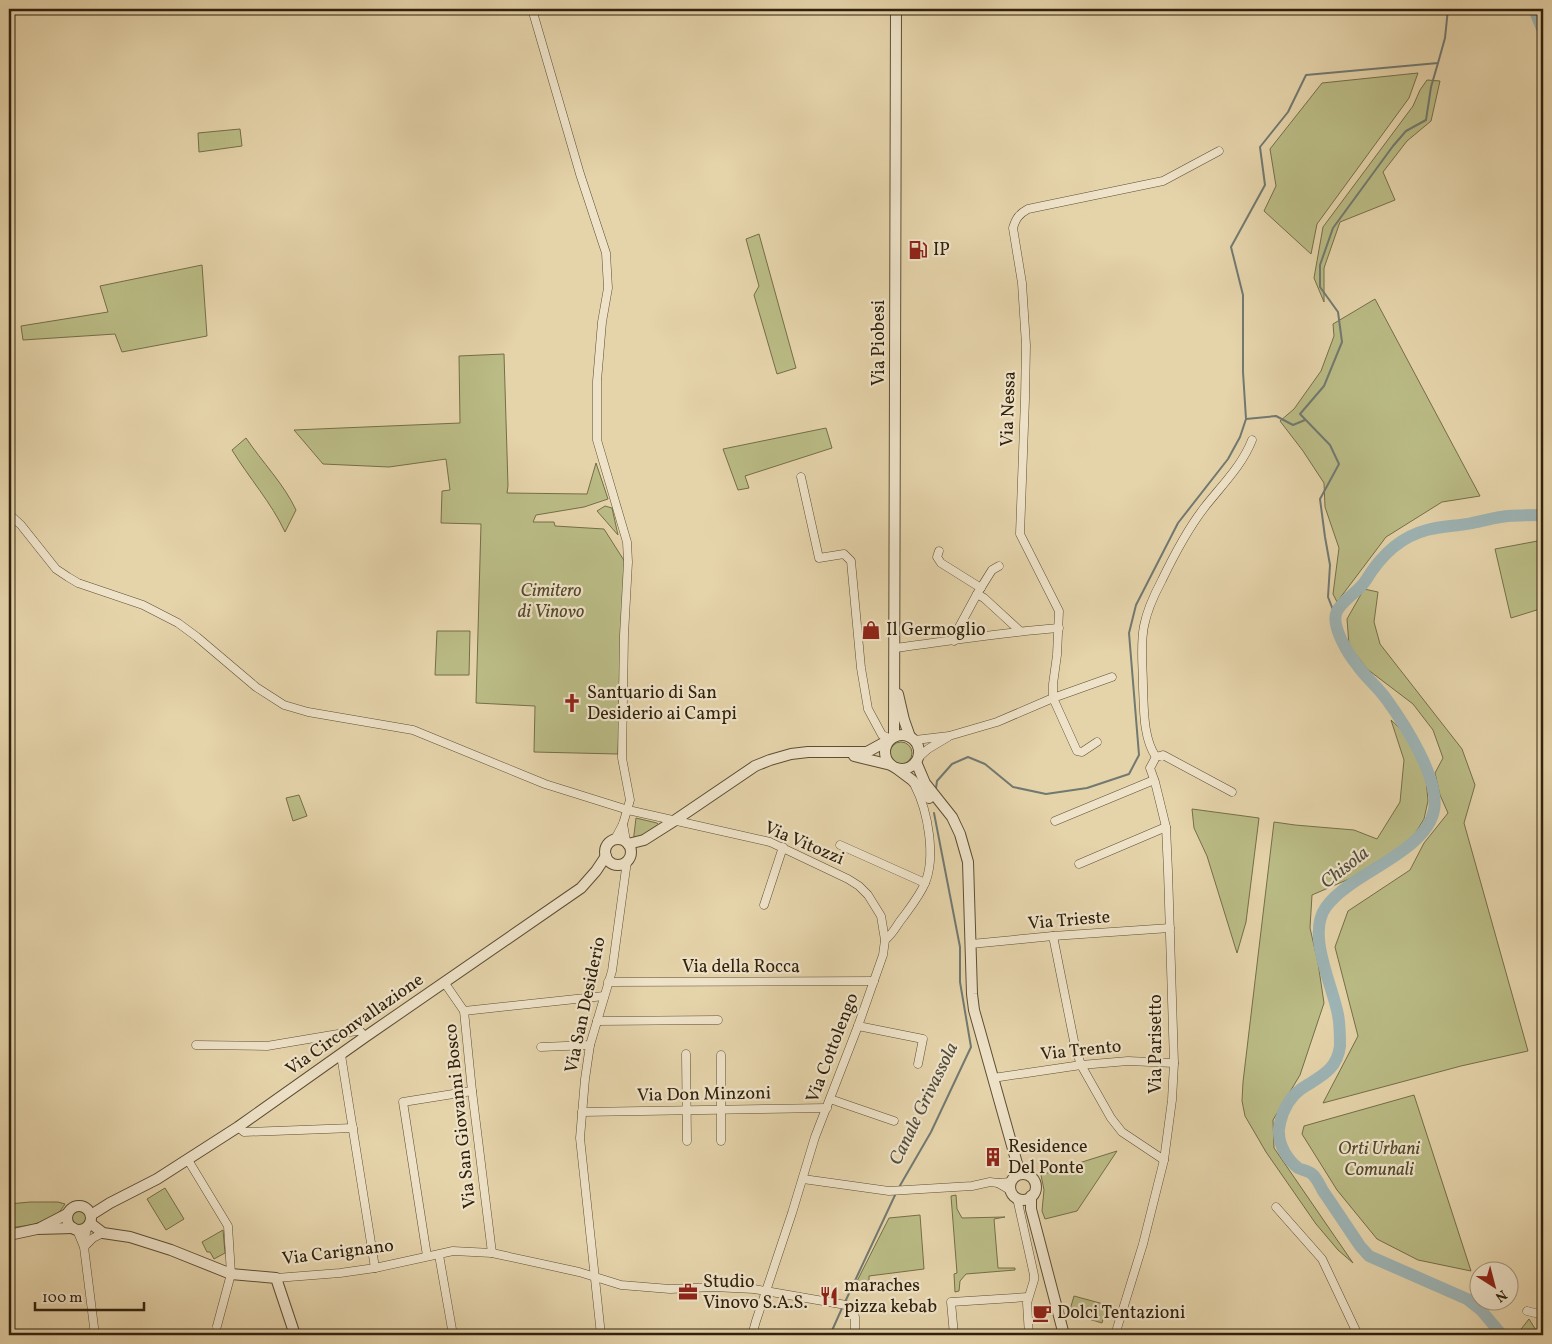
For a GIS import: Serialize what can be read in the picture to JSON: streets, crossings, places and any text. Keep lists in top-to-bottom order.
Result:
{
  "streets": {
    "street": [
      "Via Piobesi",
      "Via Nessa",
      "Via Vitozzi",
      "Via Trieste",
      "Via della Rocca",
      "Via San Desiderio",
      "Via Circonvallazione",
      "Via Parisetto",
      "Via Cottolengo",
      "Via Trento",
      "Via Don Minzoni",
      "Via San Giovanni Bosco",
      "Via Carignano"
    ]
  },
  "crossings": [
    ["Via Vitozzi", "Via Cottolengo"],
    ["Via Trieste", "Via Parisetto"],
    ["Via della Rocca", "Via San Desiderio"],
    ["Via della Rocca", "Via Cottolengo"],
    ["Via San Desiderio", "Via Circonvallazione"],
    ["Via San Desiderio", "Via Don Minzoni"],
    ["Via San Desiderio", "Via Carignano"],
    ["Via Circonvallazione", "Via San Giovanni Bosco"],
    ["Via Circonvallazione", "Via Carignano"],
    ["Via Parisetto", "Via Trento"],
    ["Via Cottolengo", "Via Don Minzoni"],
    ["Via Cottolengo", "Via Carignano"],
    ["Via San Giovanni Bosco", "Via Carignano"]
  ],
  "water": ["Chisola", "Canale Grivassola"],
  "parks": ["Cimitero di Vinovo", "Orti Urbani Comunali"],
  "places": {
    "fuel station": ["IP"],
    "shop": ["Il Germoglio"],
    "church": ["Santuario di San Desiderio ai Campi"],
    "building": ["Residence Del Ponte"],
    "office": ["Studio Vinovo S.A.S."],
    "restaurant": ["maraches pizza kebab"],
    "cafe": ["Dolci Tentazioni"]
  },
  "scale_bar": "100 m",
  "north": "bottom right"
}
